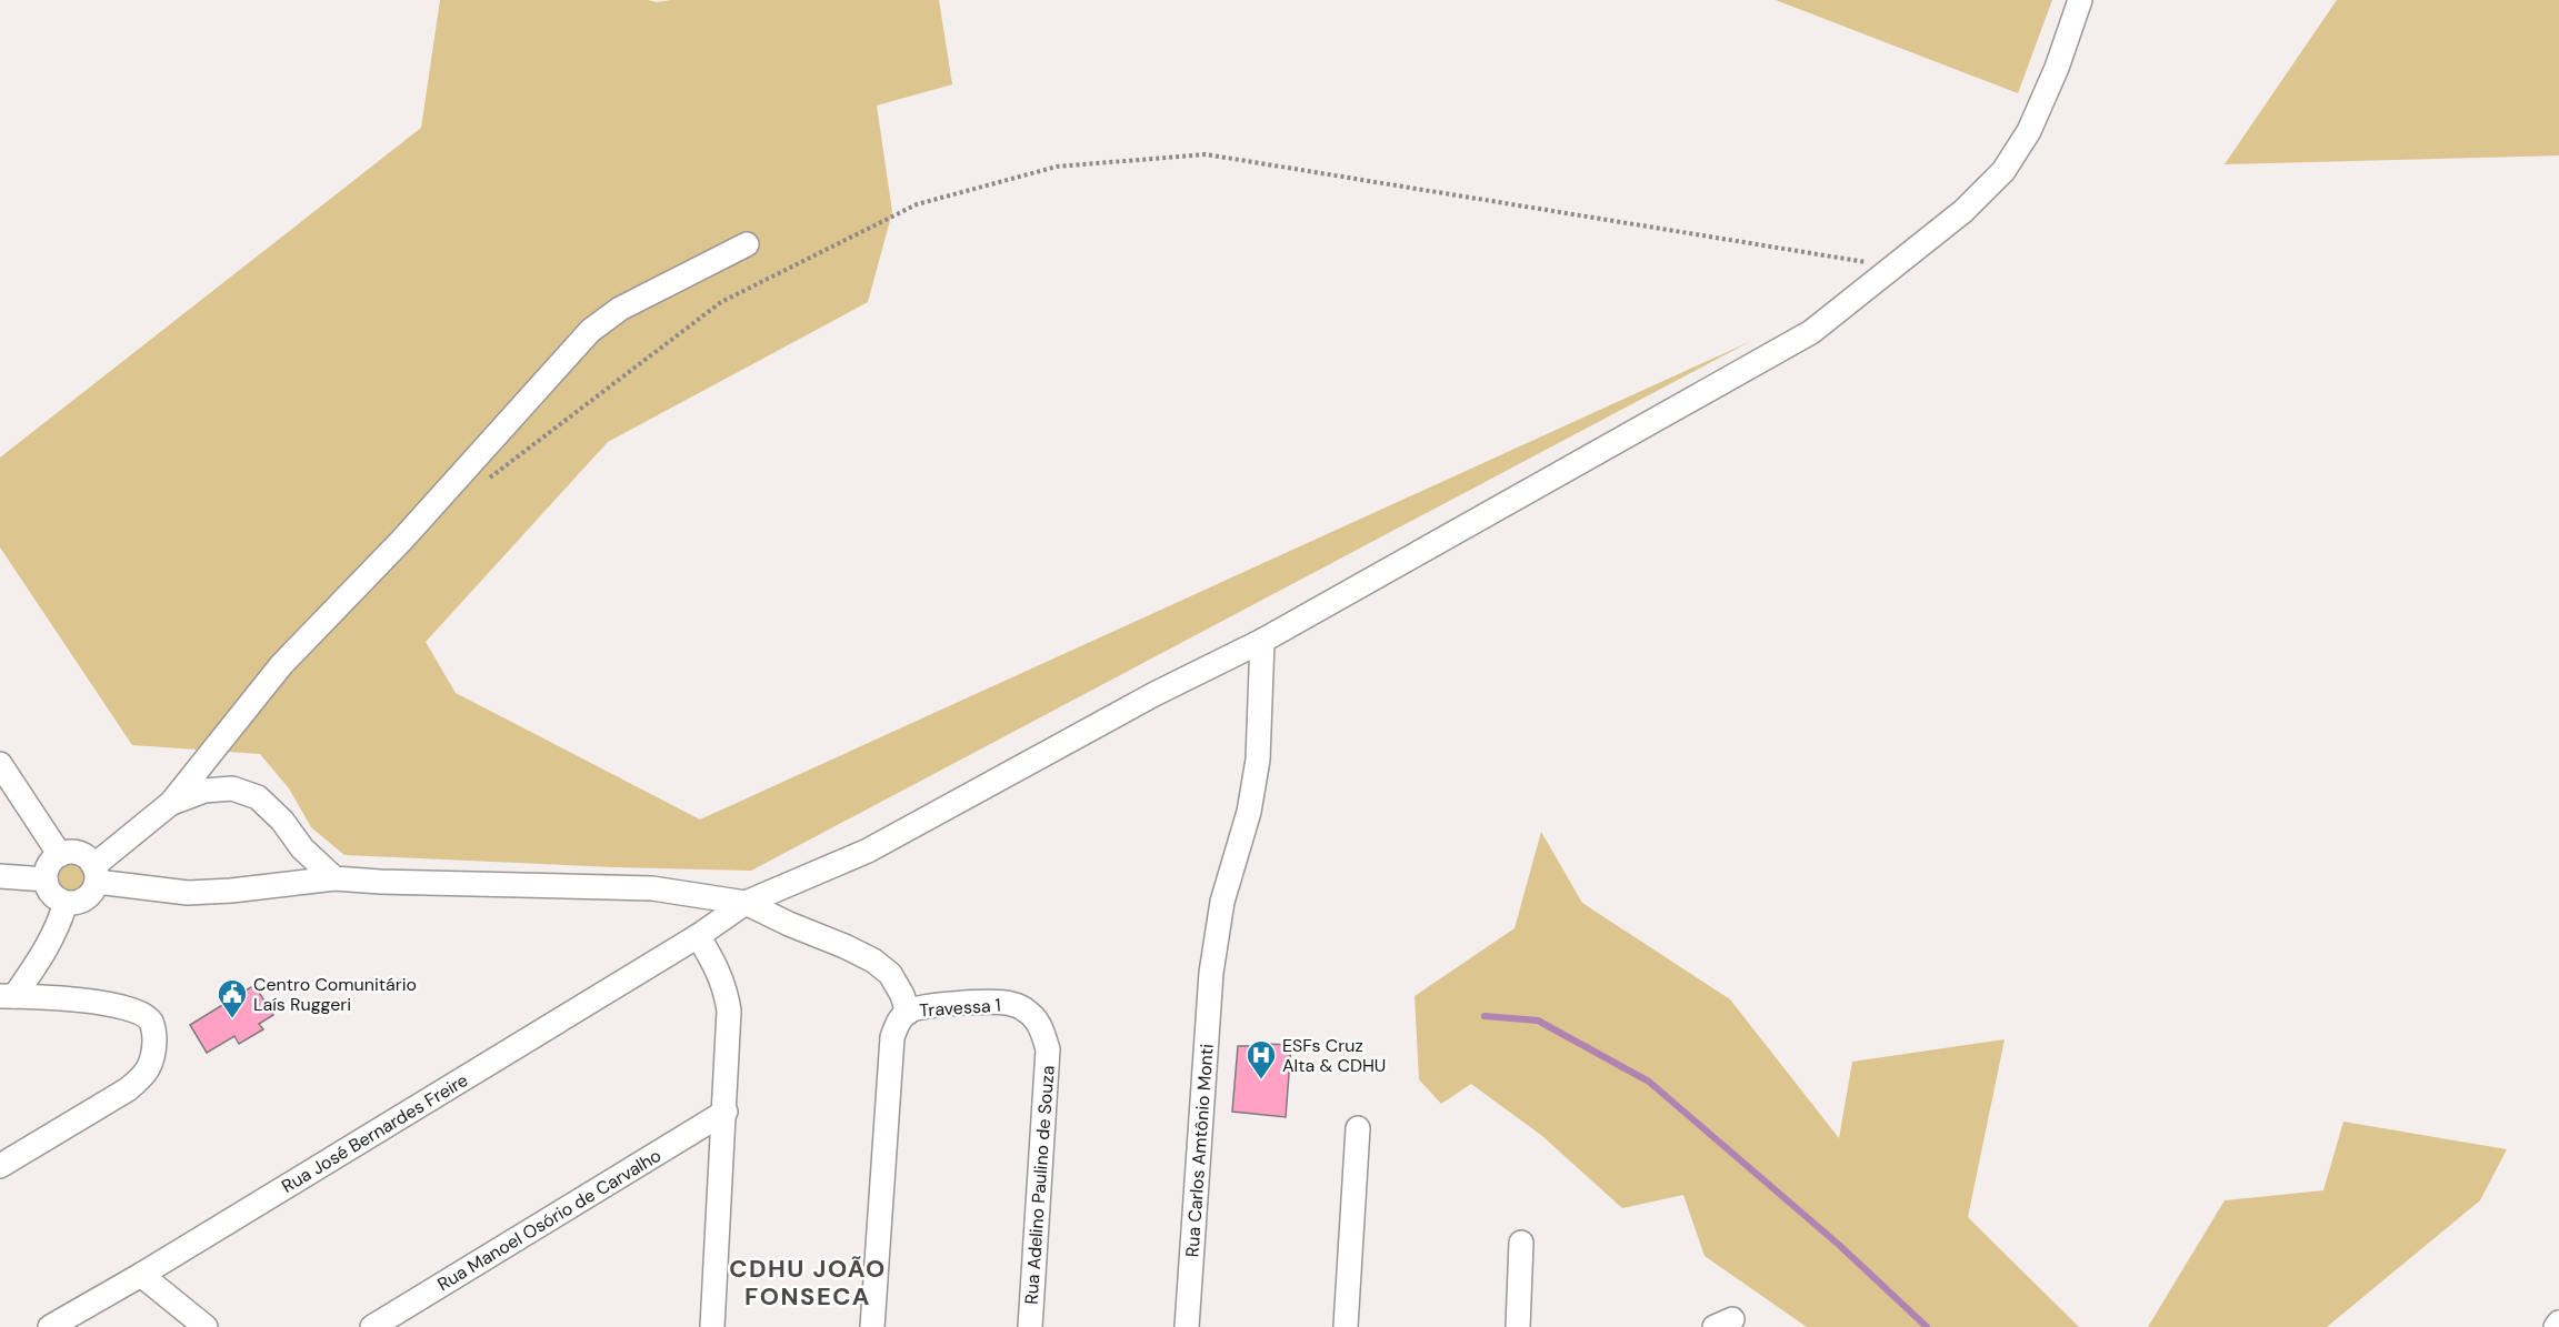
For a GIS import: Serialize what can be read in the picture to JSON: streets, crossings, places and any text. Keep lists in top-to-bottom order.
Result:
{
  "streets": {
    "street": [
      "Travessa 1",
      "Rua José Bernardes Freire",
      "Rua Carlos Amtônio Monti",
      "Rua Adelino Paulino de Souza",
      "Rua Manoel Osório de Carvalho"
    ]
  },
  "crossings": [
    ["Travessa 1", "Rua Adelino Paulino de Souza"],
    ["Rua José Bernardes Freire", "Rua Carlos Amtônio Monti"]
  ],
  "districts": ["CDHU JOÃO FONSECA"],
  "places": {
    "public building": ["Centro Comunitário Laís Ruggeri"],
    "hospital": ["ESFs Cruz Alta & CDHU"]
  }
}
